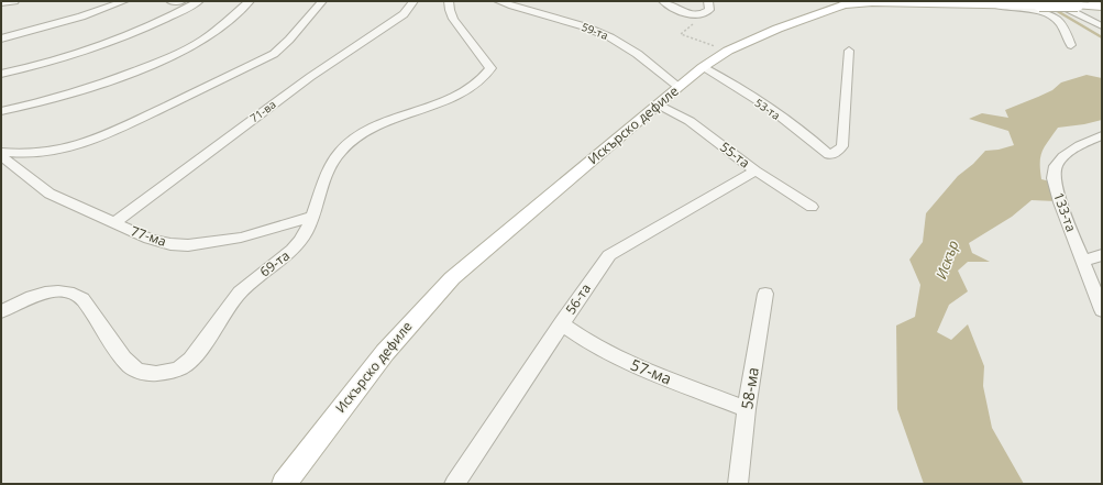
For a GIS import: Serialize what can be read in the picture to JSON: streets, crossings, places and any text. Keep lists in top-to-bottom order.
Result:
{
  "streets": {
    "main road": ["Искърско дефиле"],
    "street": [
      "59-та",
      "53-та",
      "71-ва",
      "55-та",
      "133-та",
      "77-ма",
      "69-та",
      "56-та",
      "57-ма",
      "58-ма"
    ]
  },
  "crossings": [
    ["59-та", "Искърско дефиле"],
    ["53-та", "Искърско дефиле"],
    ["71-ва", "77-ма"],
    ["Искърско дефиле", "55-та"],
    ["55-та", "56-та"],
    ["77-ма", "69-та"],
    ["56-та", "57-ма"],
    ["57-ма", "58-ма"]
  ],
  "water": ["Искър"]
}
